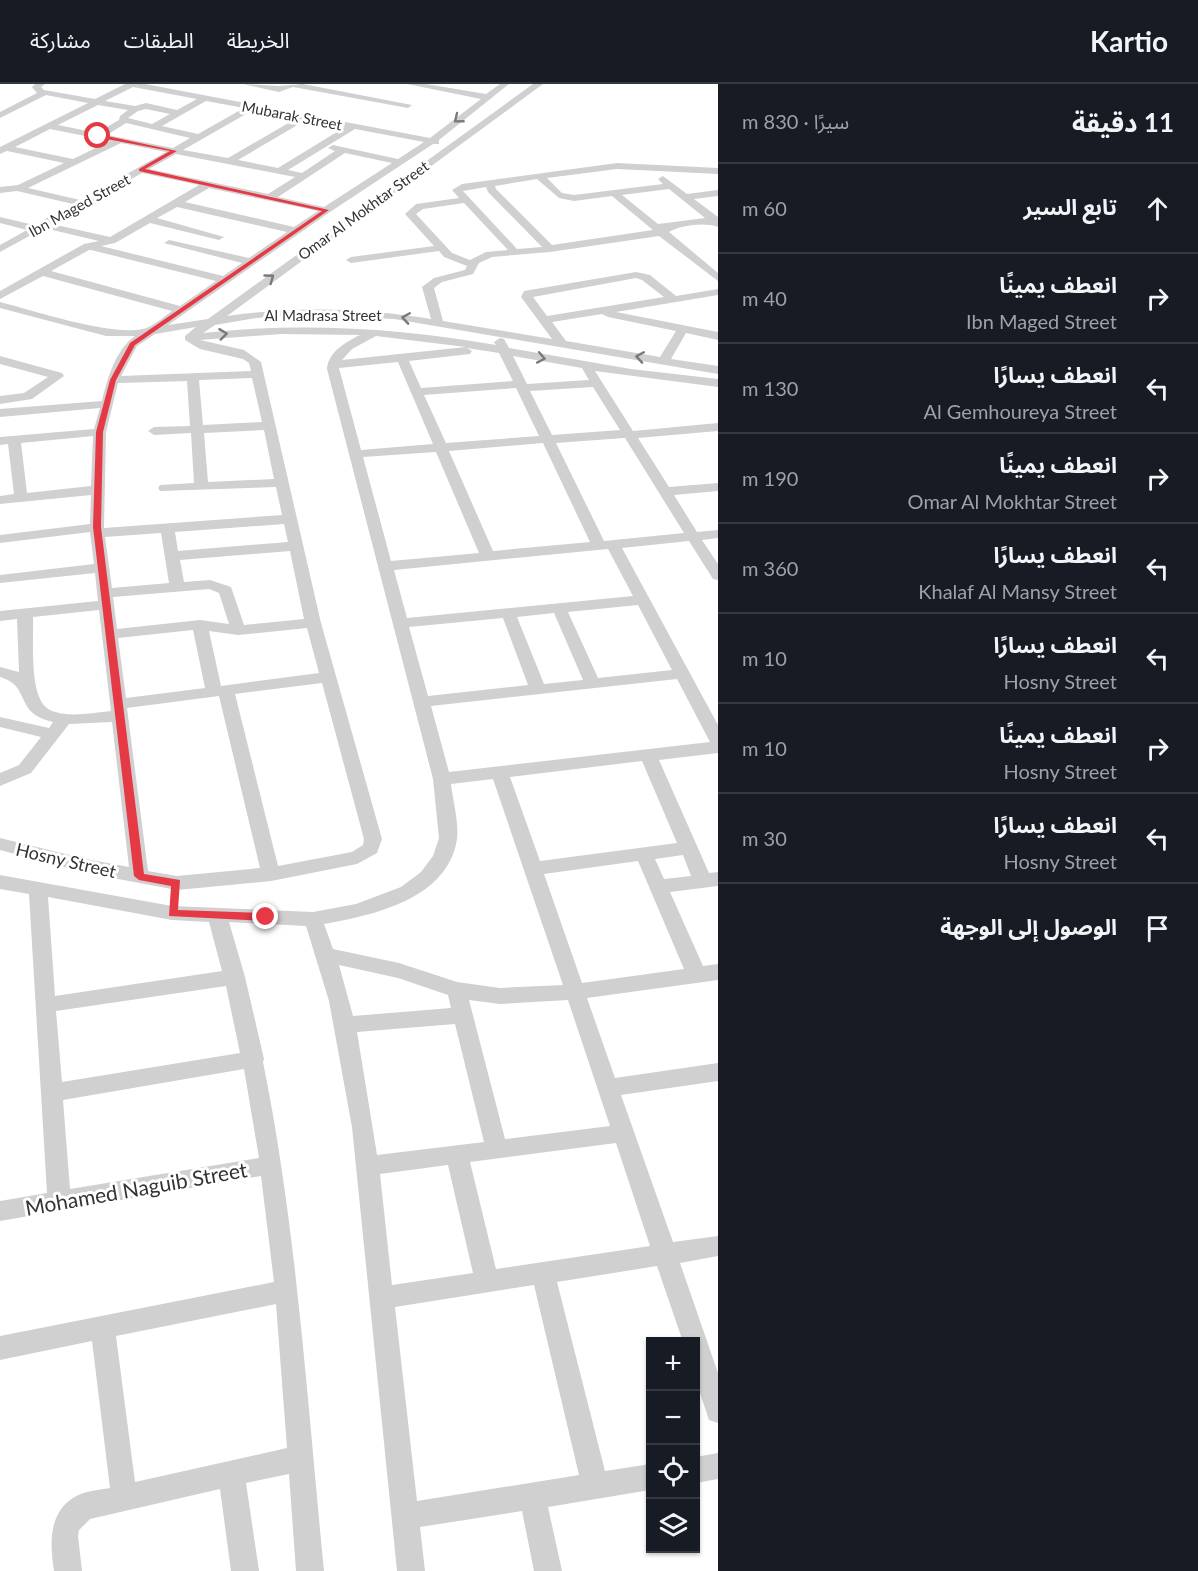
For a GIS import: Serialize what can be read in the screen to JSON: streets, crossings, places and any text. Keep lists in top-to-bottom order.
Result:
{
  "streets": {
    "street": [
      "Mubarak Street",
      "Ibn Maged Street",
      "Omar Al Mokhtar Street",
      "Al Madrasa Street",
      "Hosny Street",
      "Mohamed Naguib Street"
    ]
  },
  "crossings": [
    ["Mubarak Street", "Ibn Maged Street"],
    ["Mubarak Street", "Omar Al Mokhtar Street"],
    ["Omar Al Mokhtar Street", "Al Madrasa Street"]
  ],
  "page": {
    "header": "Kartio",
    "nav": ["الخريطة", "الطبقات", "مشاركة"],
    "heading": ["11 دقيقة", "سيرًا · 830 m"],
    "list": [
      ["تابع السير", "60 m"],
      ["انعطف يمينًا", "Ibn Maged Street", "40 m"],
      ["انعطف يسارًا", "Al Gemhoureya Street", "130 m"],
      ["انعطف يمينًا", "Omar Al Mokhtar Street", "190 m"],
      ["انعطف يسارًا", "Khalaf Al Mansy Street", "360 m"],
      ["انعطف يسارًا", "Hosny Street", "10 m"],
      ["انعطف يمينًا", "Hosny Street", "10 m"],
      ["انعطف يسارًا", "Hosny Street", "30 m"],
      "الوصول إلى الوجهة"
    ],
    "map_buttons": ["+", "−"]
  }
}
